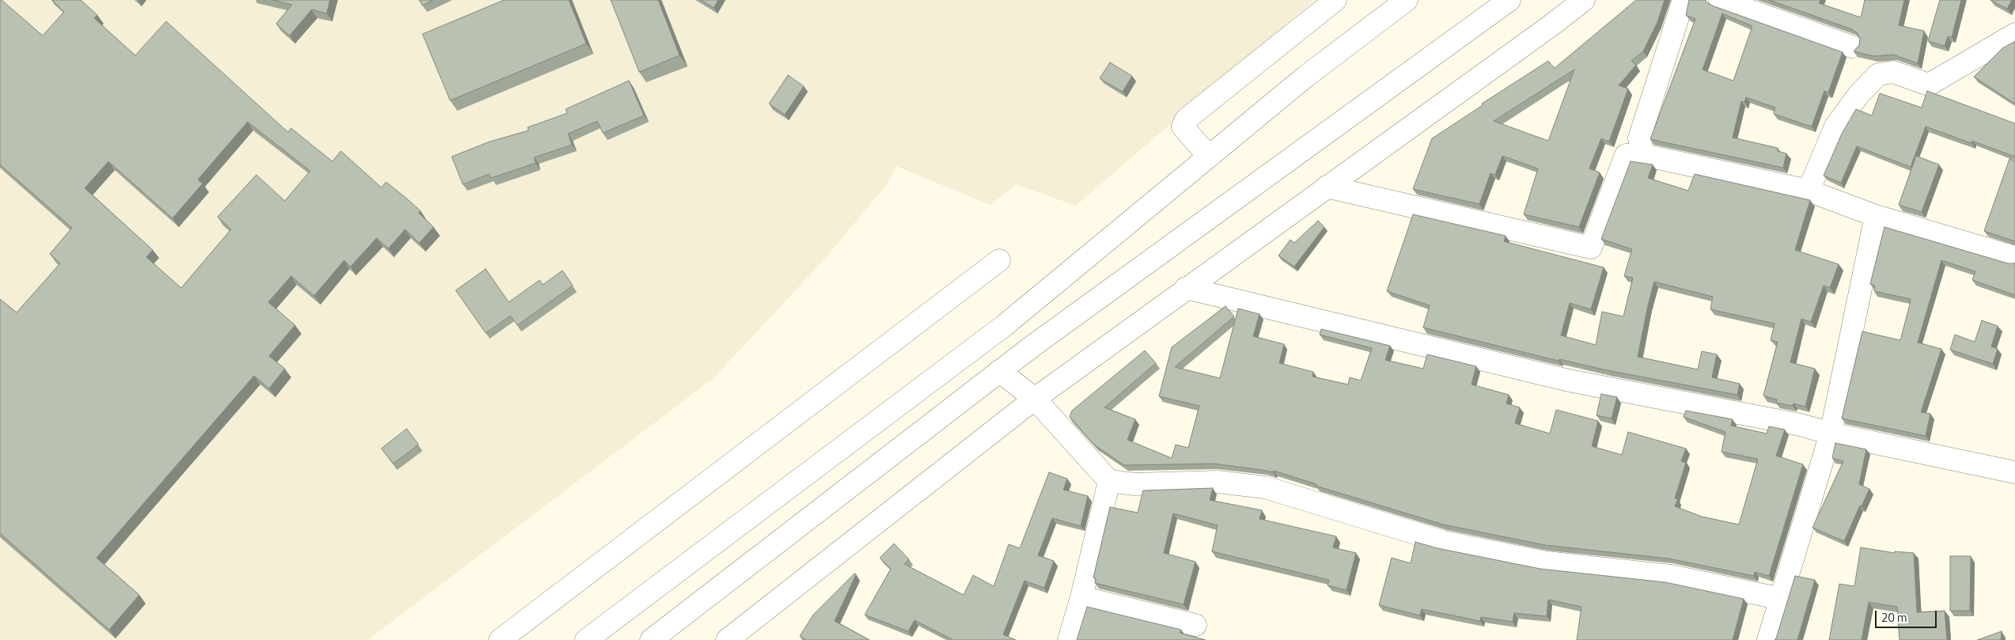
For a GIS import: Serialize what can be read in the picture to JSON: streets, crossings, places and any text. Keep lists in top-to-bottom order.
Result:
{
  "scale_bar": "20 m"
}
